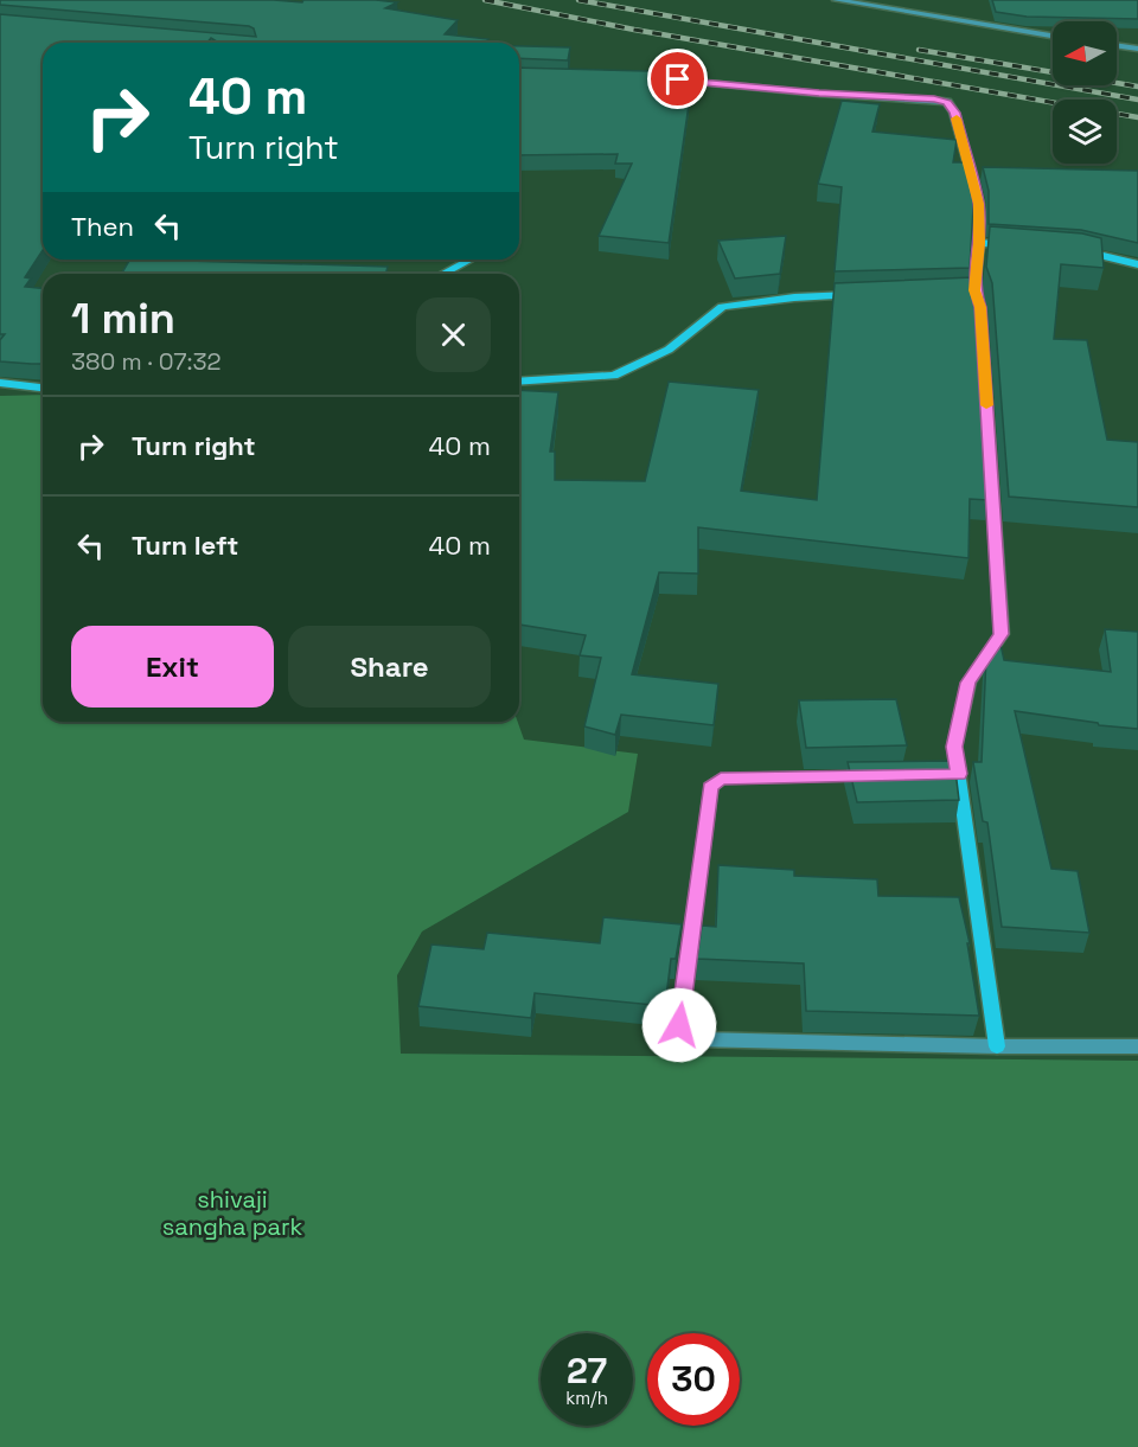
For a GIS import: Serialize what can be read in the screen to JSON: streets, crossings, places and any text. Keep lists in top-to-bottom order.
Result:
{
  "parks": ["shivaji sangha park"],
  "north": "left",
  "page": {
    "turn": ["40 m", "Turn right"],
    "then": "Then",
    "heading": ["1 min", "380 m · 07:32"],
    "list": [
      {
        "name": "Turn right",
        "value": "40 m"
      },
      {
        "name": "Turn left",
        "value": "40 m"
      }
    ],
    "buttons": ["Exit", "Share"],
    "speed": "27 km/h",
    "limit": "30"
  }
}
